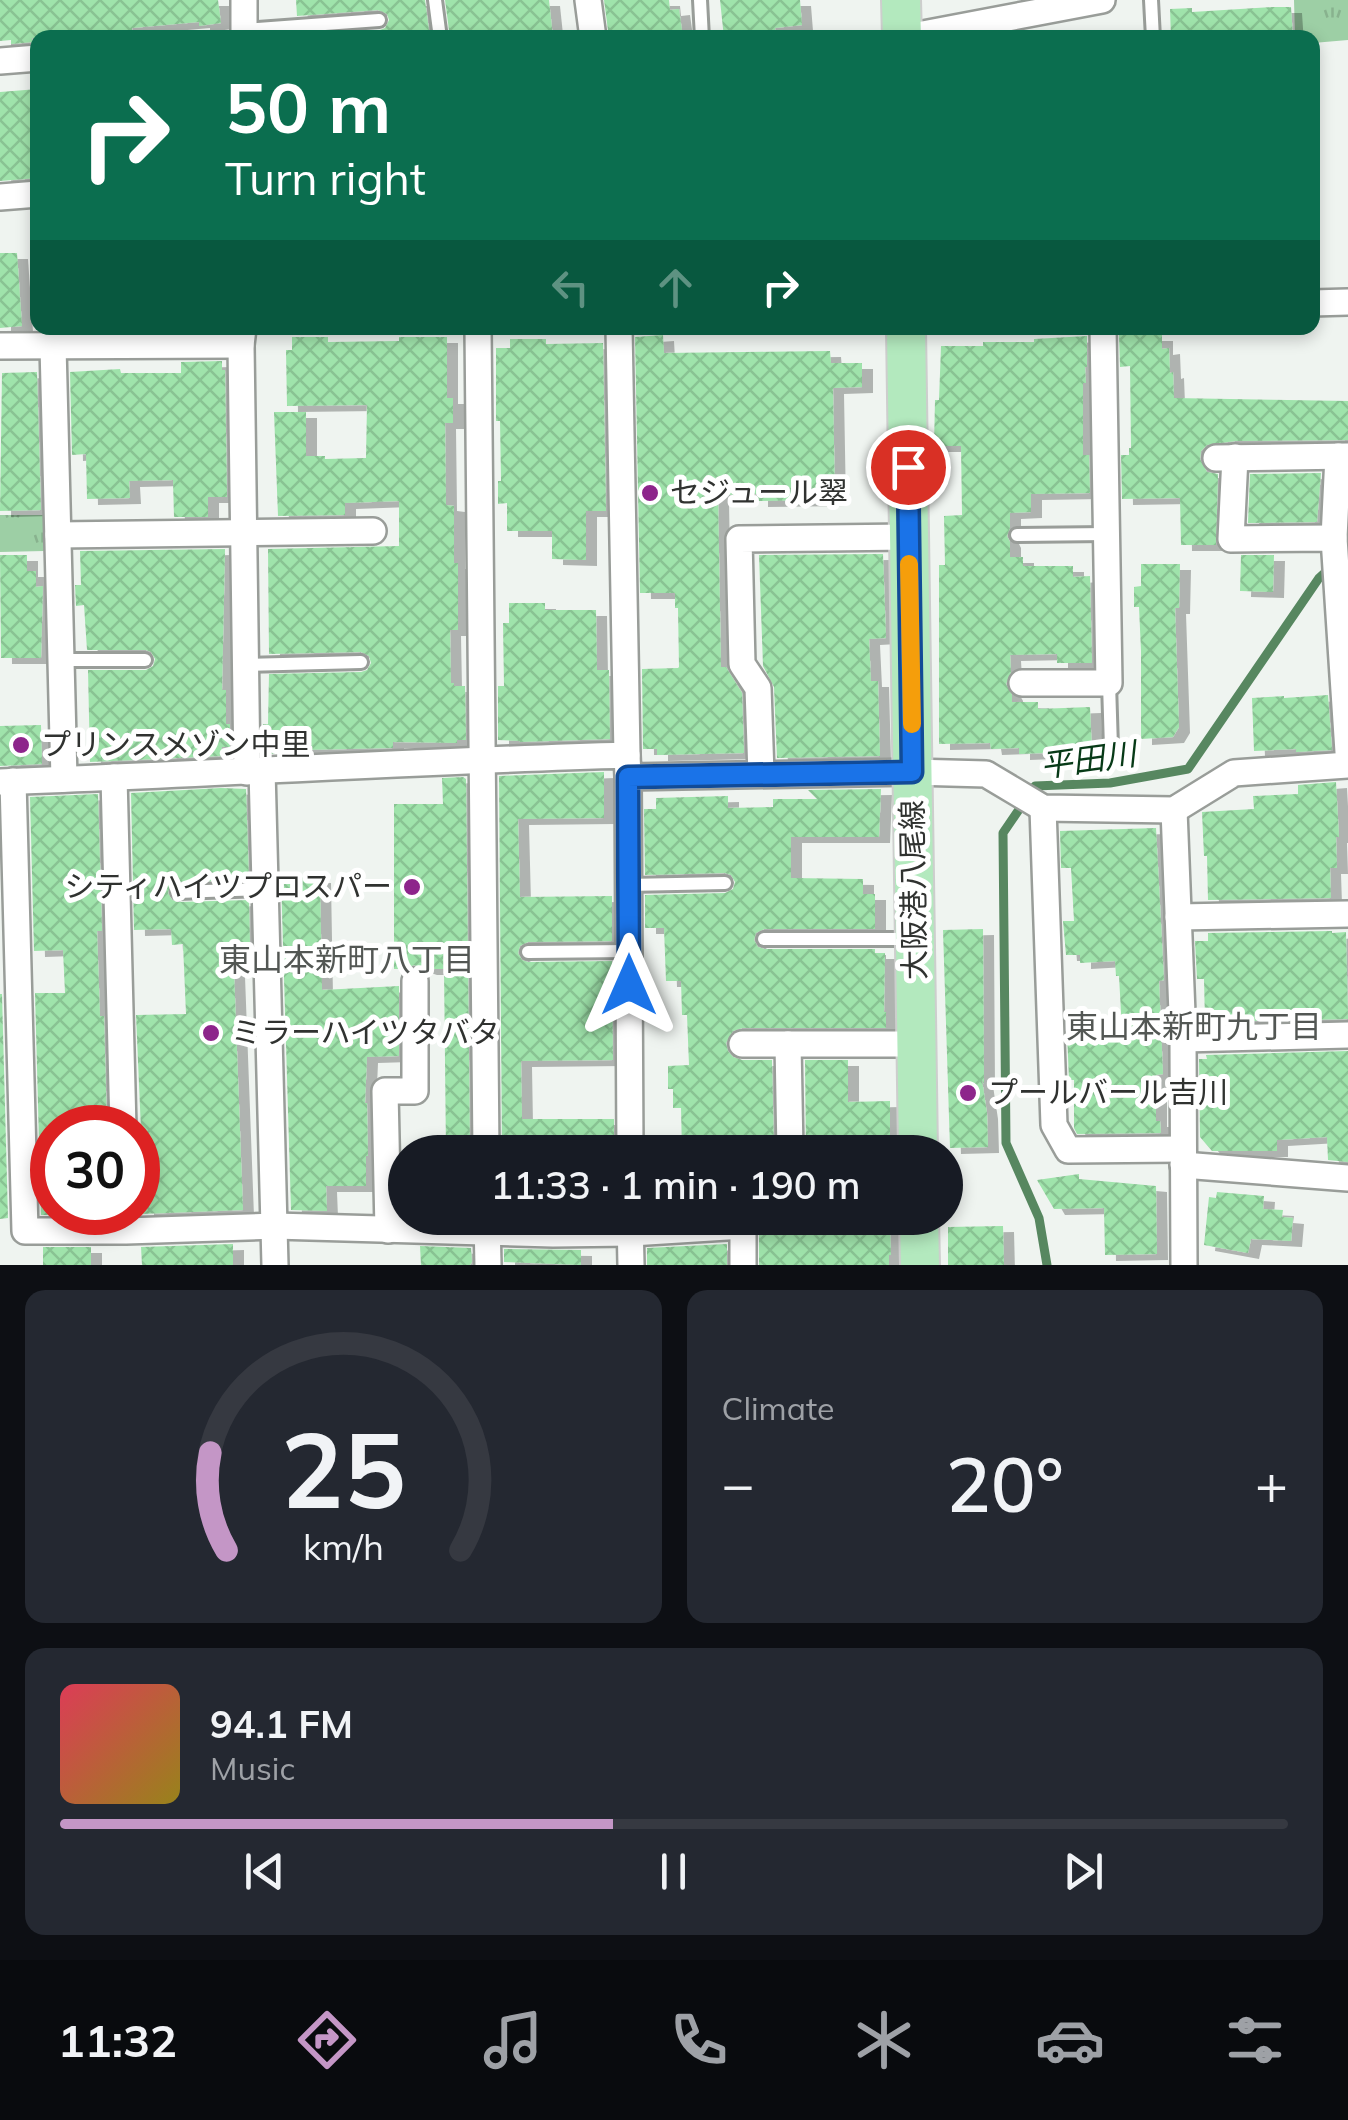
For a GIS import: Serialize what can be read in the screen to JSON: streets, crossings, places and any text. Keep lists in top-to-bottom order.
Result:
{
  "streets": {
    "main road": ["大阪港八尾線"]
  },
  "districts": ["東山本新町八丁目", "東山本新町九丁目"],
  "water": ["平田川"],
  "places": [
    "セジュール翠",
    "プリンスメゾン中里",
    "シティハイツプロスパー",
    "ミラーハイツタバタ",
    "プールバール吉川"
  ],
  "page": {
    "turn": ["50 m", "Turn right"],
    "limit": "30",
    "trip": "11:33 · 1 min · 190 m",
    "tile": "Climate",
    "heat": ["−", "20°", "+"],
    "song": ["94.1 FM", "Music"],
    "tabs": "11:32",
    "gauge": ["25", "km/h"]
  }
}
